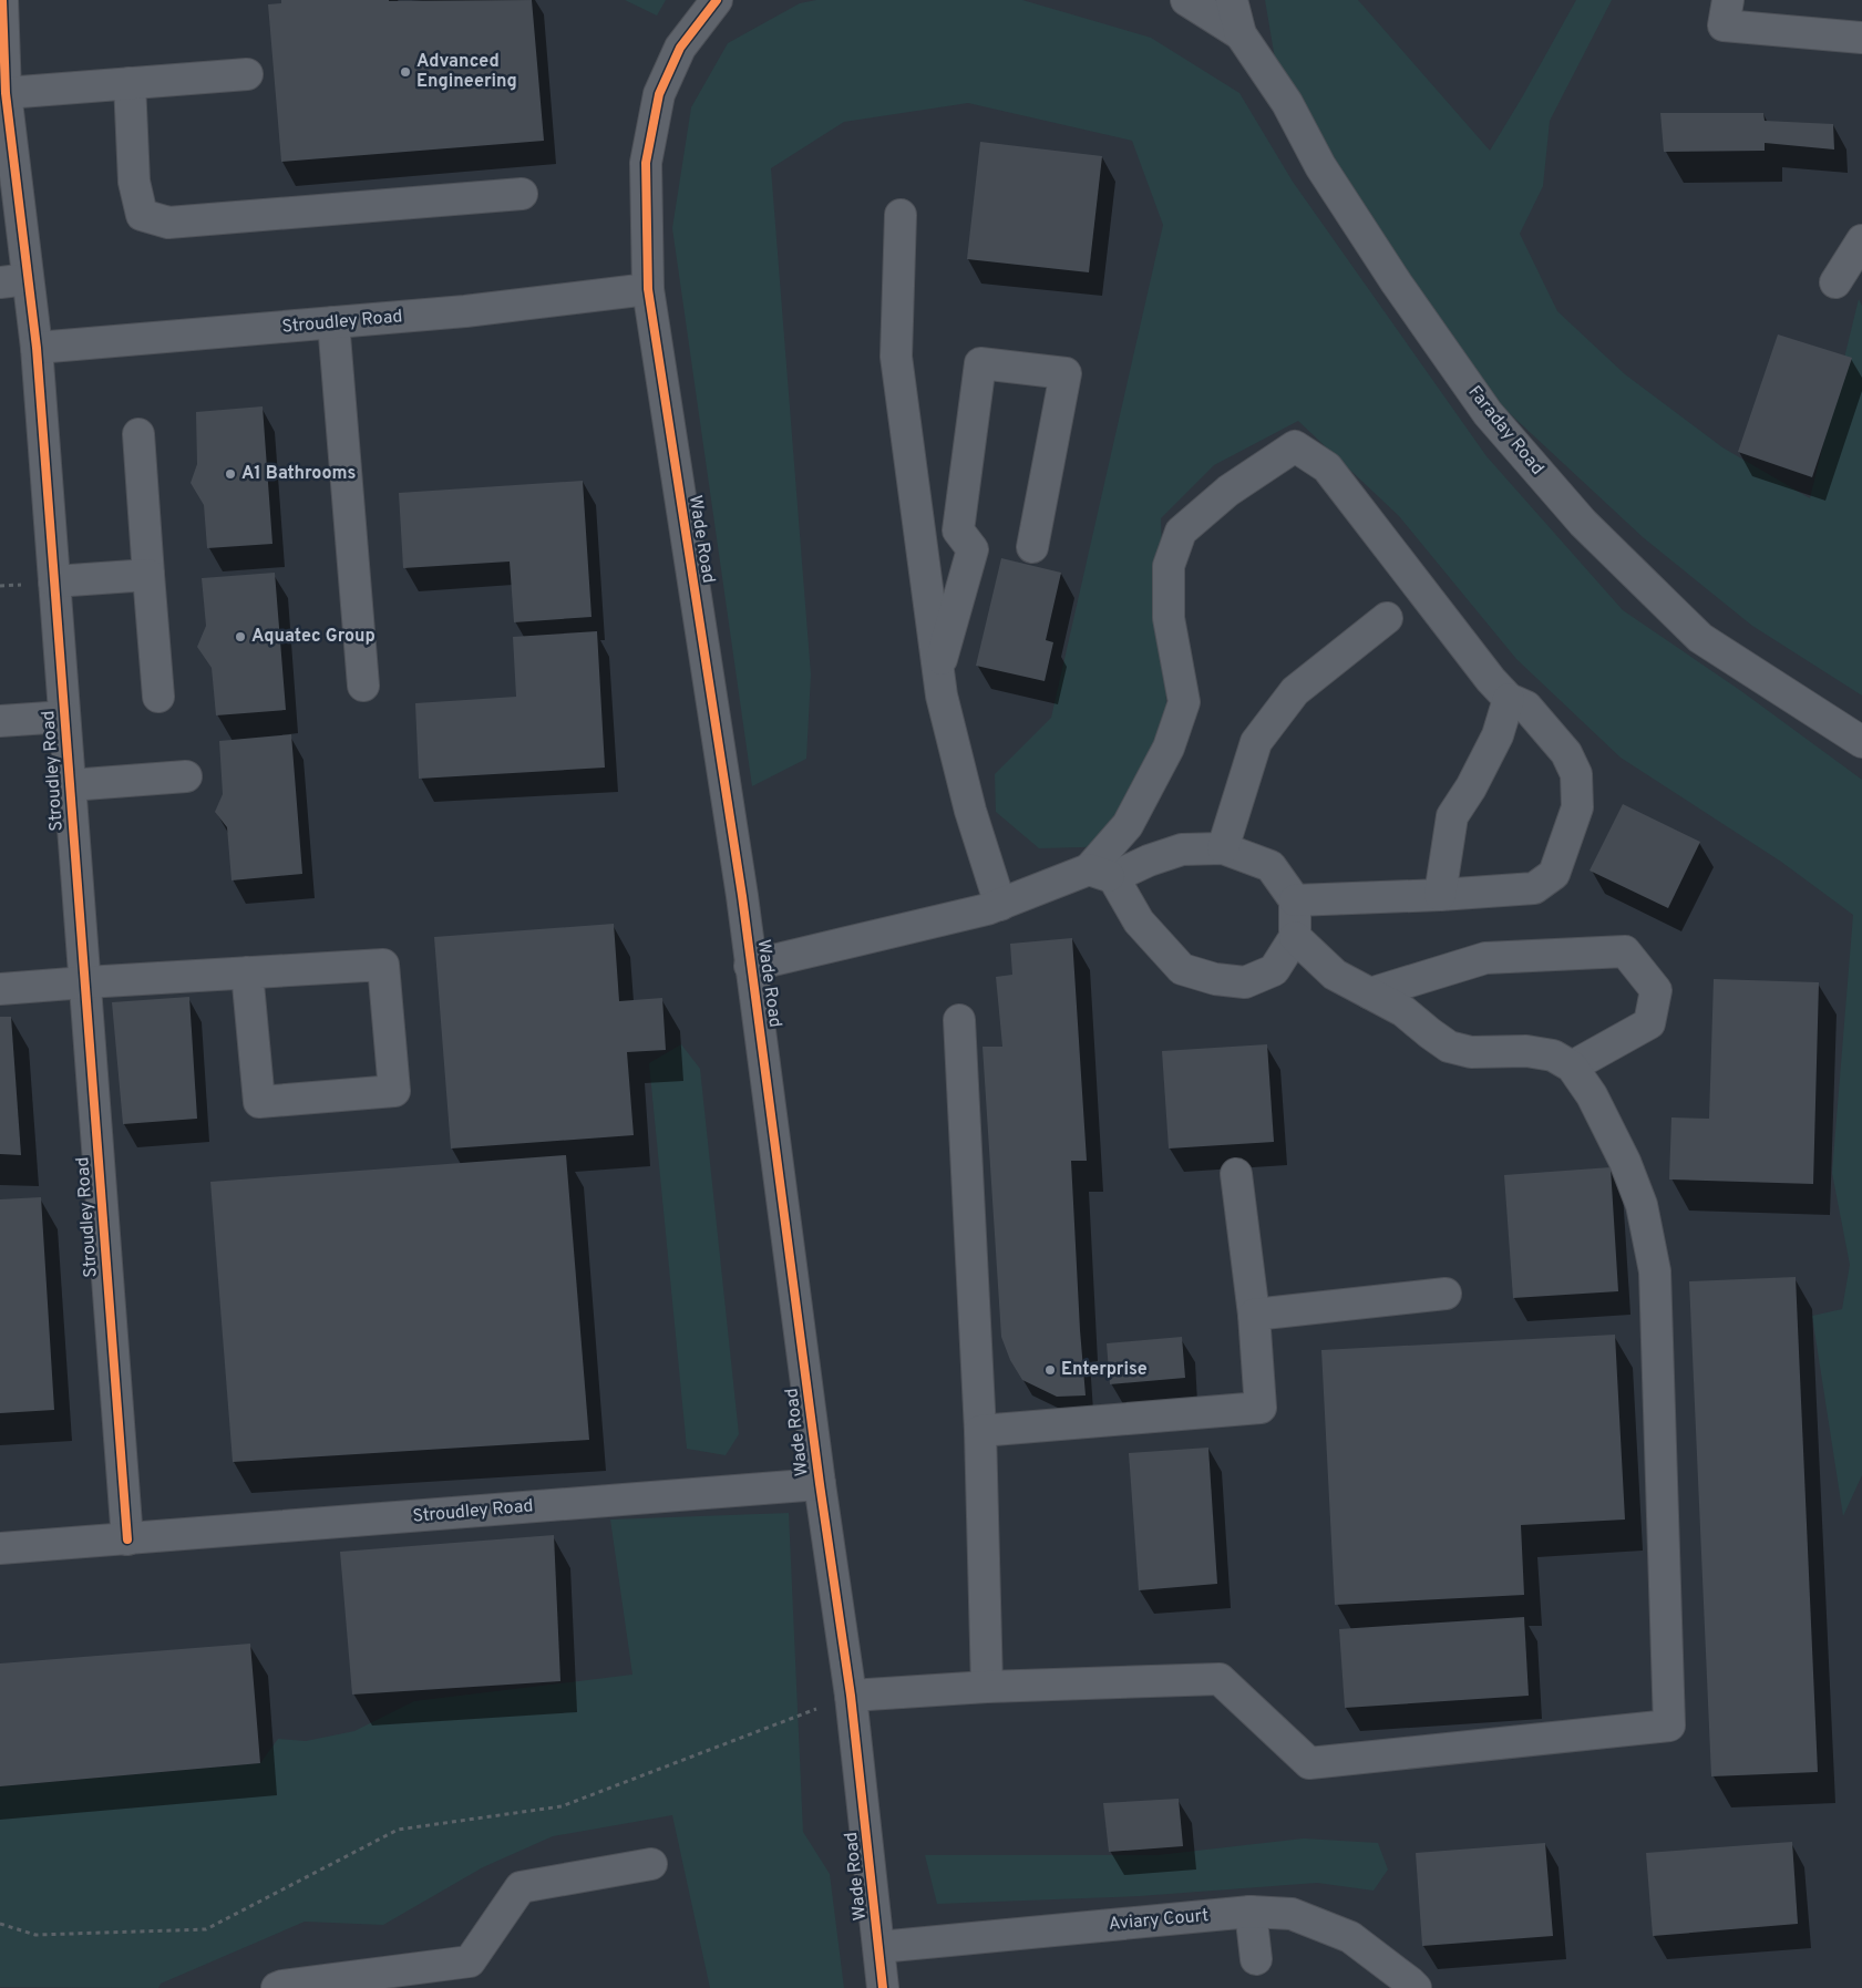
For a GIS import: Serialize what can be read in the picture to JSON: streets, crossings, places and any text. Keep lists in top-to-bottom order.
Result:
{
  "streets": {
    "street": [
      "Stroudley Road",
      "Faraday Road",
      "Wade Road",
      "Aviary Court"
    ]
  },
  "crossings": [
    ["Stroudley Road", "Wade Road"],
    ["Wade Road", "Aviary Court"]
  ],
  "places": [
    "Advanced Engineering",
    "A1 Bathrooms",
    "Aquatec Group",
    "Enterprise"
  ]
}
